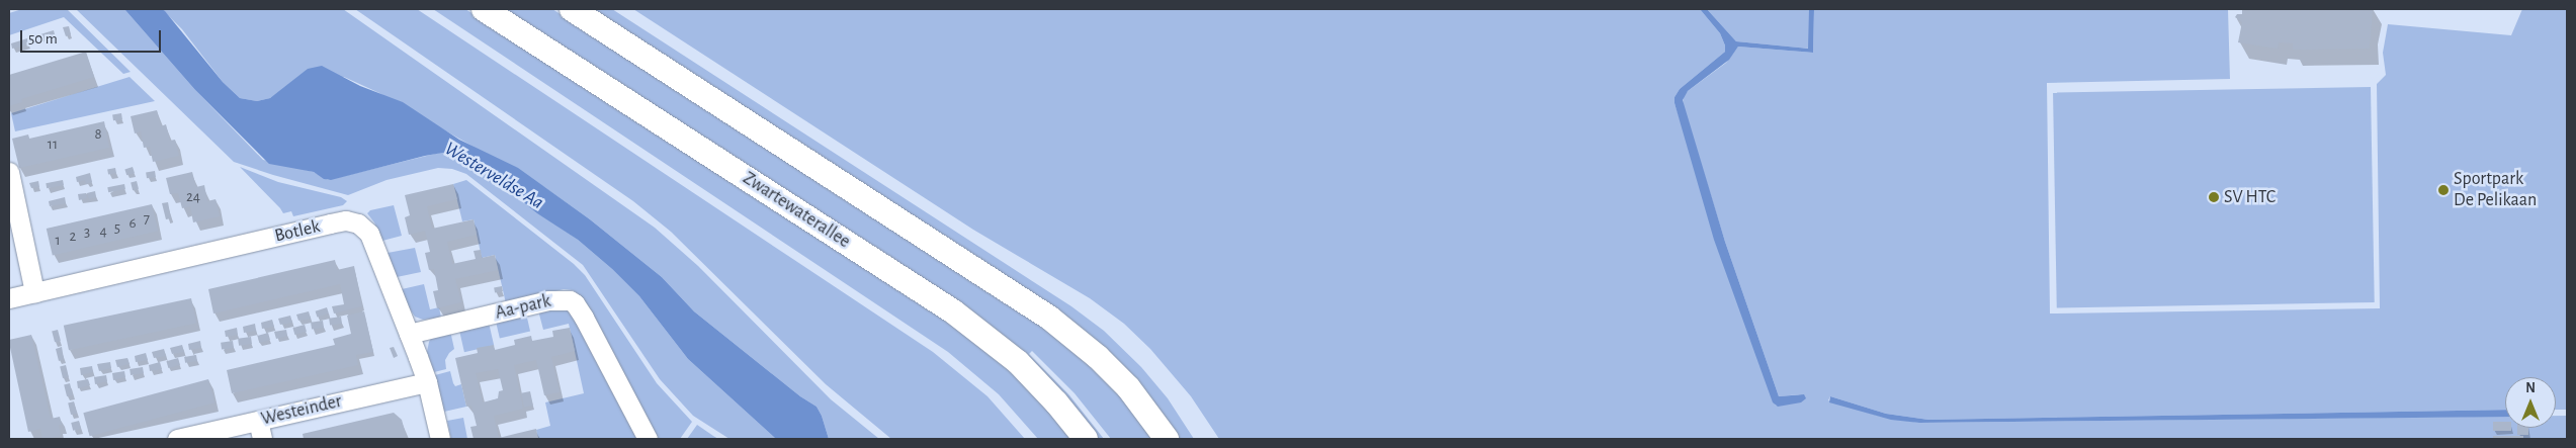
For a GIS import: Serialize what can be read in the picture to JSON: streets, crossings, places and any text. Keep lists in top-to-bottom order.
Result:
{
  "streets": {
    "main road": ["Zwartewaterallee"],
    "street": ["Botlek", "Aa-park", "Westeinder"]
  },
  "crossings": [
    ["Botlek", "Aa-park"],
    ["Botlek", "Westeinder"]
  ],
  "water": ["Westerveldse Aa"],
  "places": ["Sportpark De Pelikaan", "SV HTC"],
  "house_numbers": [
    "8",
    "11",
    "24",
    "7",
    "6",
    "5",
    "4",
    "3",
    "2",
    "1"
  ],
  "scale_bar": "50 m",
  "north": "top"
}
